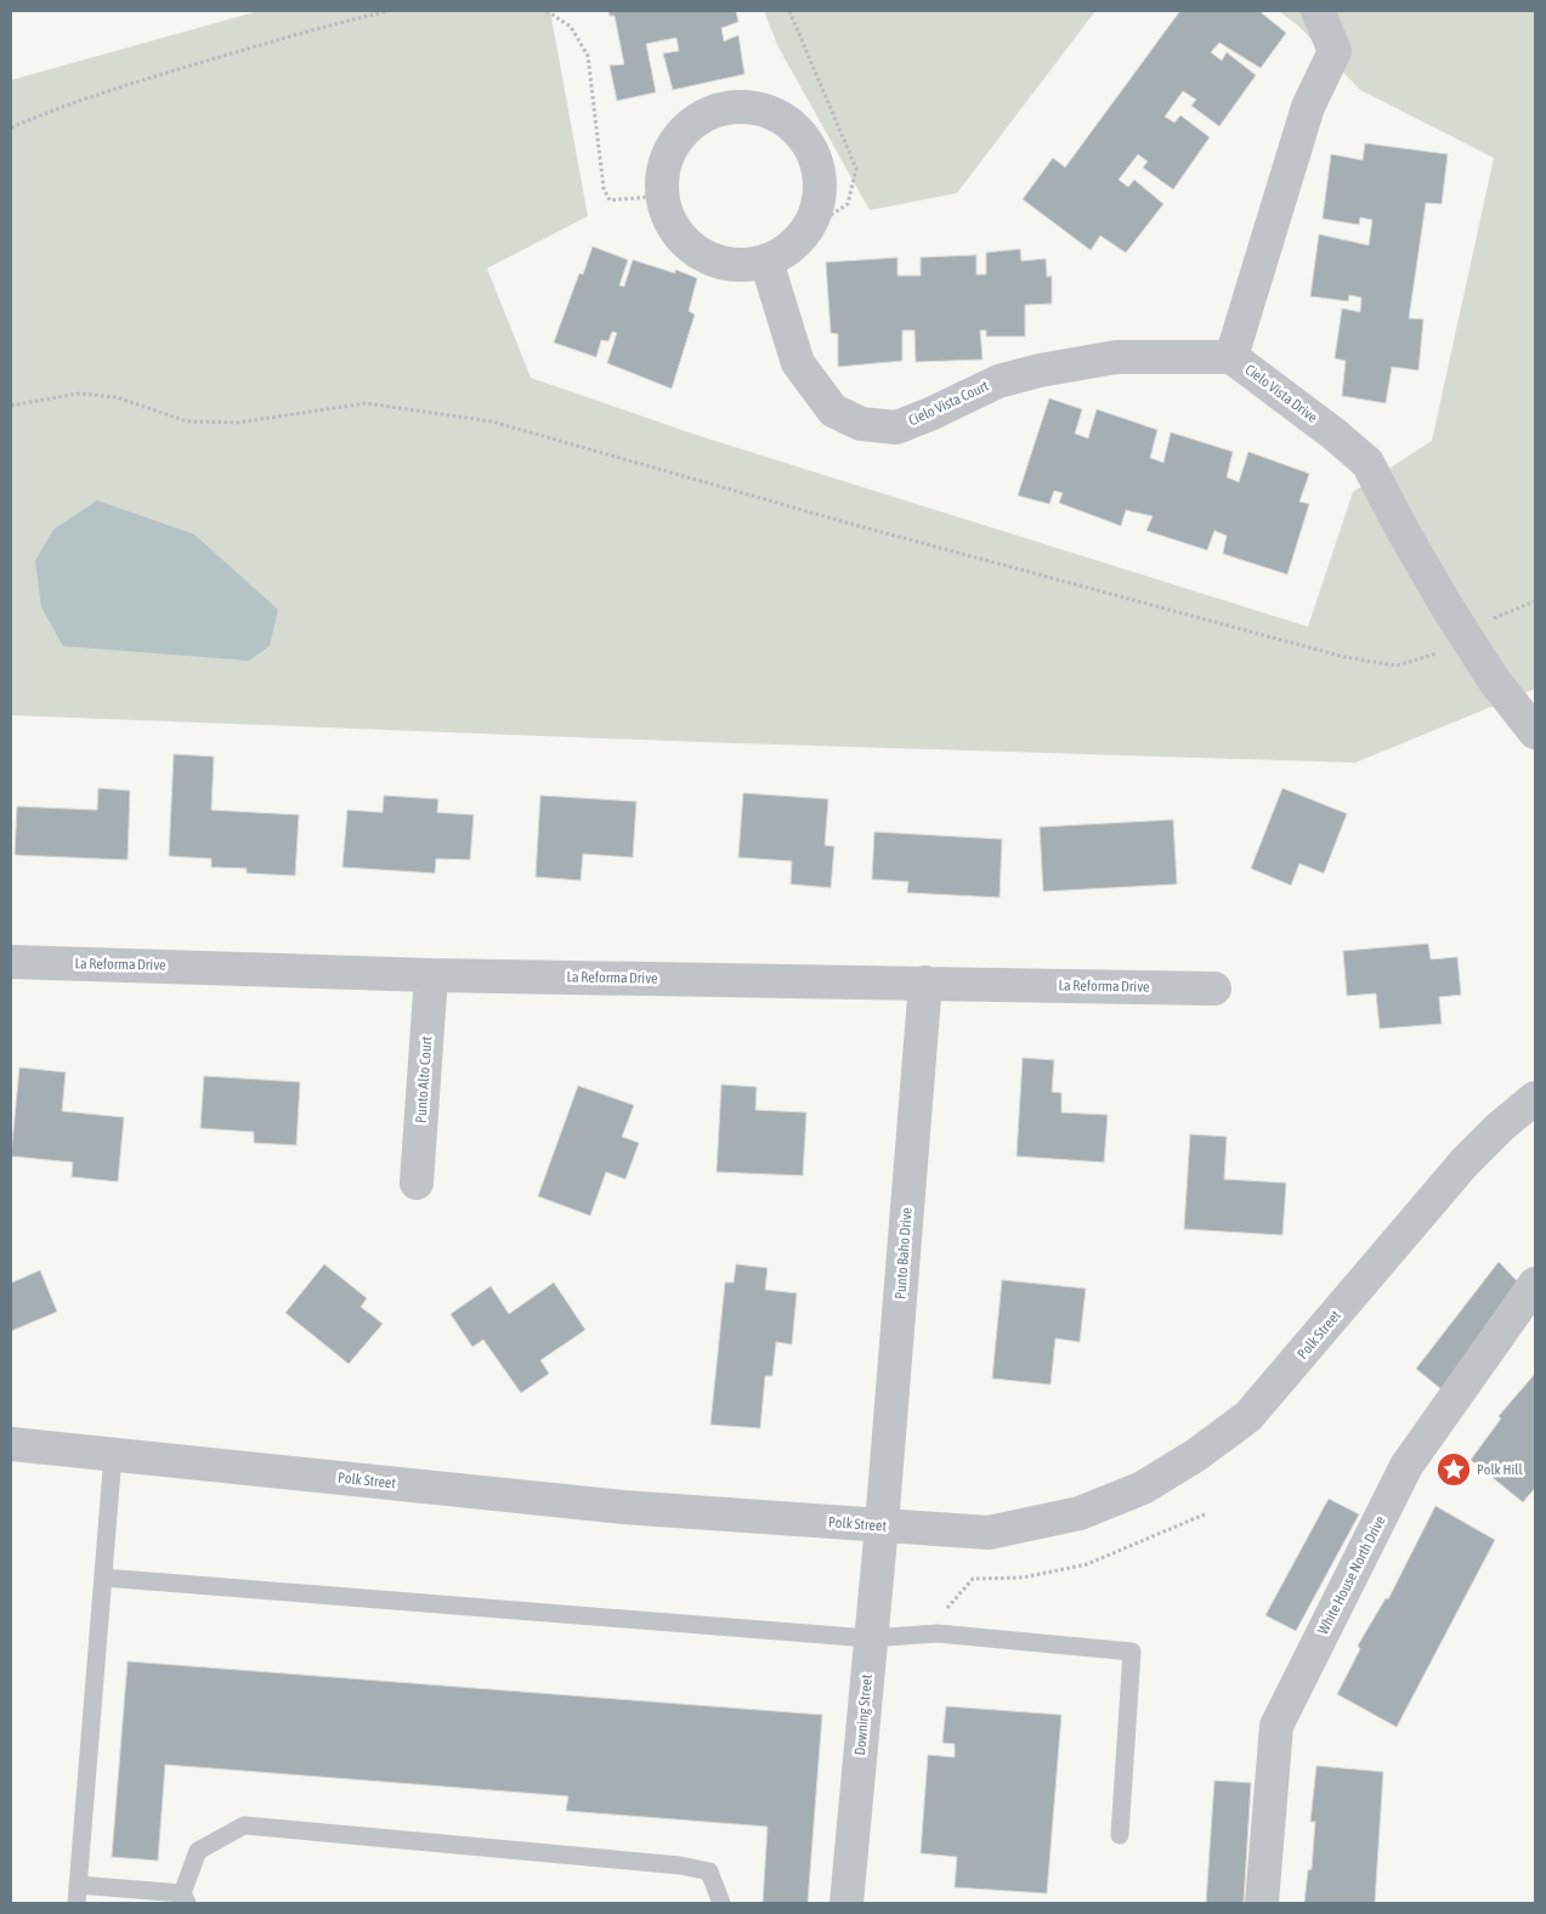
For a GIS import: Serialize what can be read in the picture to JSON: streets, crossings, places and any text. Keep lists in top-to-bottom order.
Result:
{
  "streets": {
    "street": [
      "Cielo Vista Drive",
      "Cielo Vista Court",
      "La Reforma Drive",
      "Punto Alto Court",
      "Punto Baho Drive",
      "Polk Street",
      "White House North Drive",
      "Downing Street"
    ]
  },
  "crossings": [
    ["Cielo Vista Drive", "Cielo Vista Court"],
    ["La Reforma Drive", "Punto Alto Court"],
    ["La Reforma Drive", "Punto Baho Drive"],
    ["Punto Baho Drive", "Polk Street"],
    ["Punto Baho Drive", "Downing Street"],
    ["Polk Street", "Downing Street"]
  ],
  "places": {
    "place": ["Polk Hill"]
  }
}
